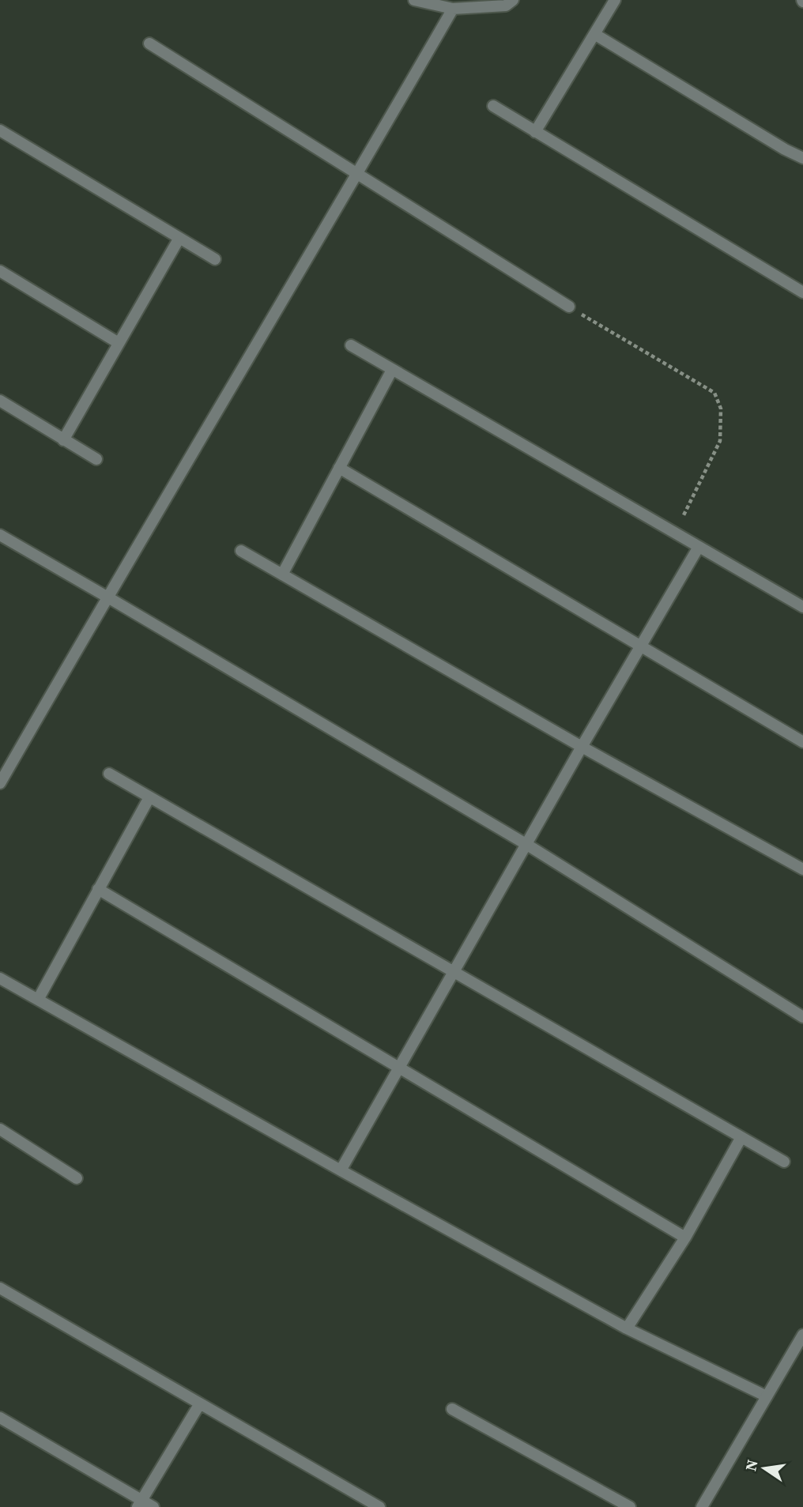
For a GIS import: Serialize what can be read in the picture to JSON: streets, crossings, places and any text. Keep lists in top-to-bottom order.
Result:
{
  "north": "left"
}
